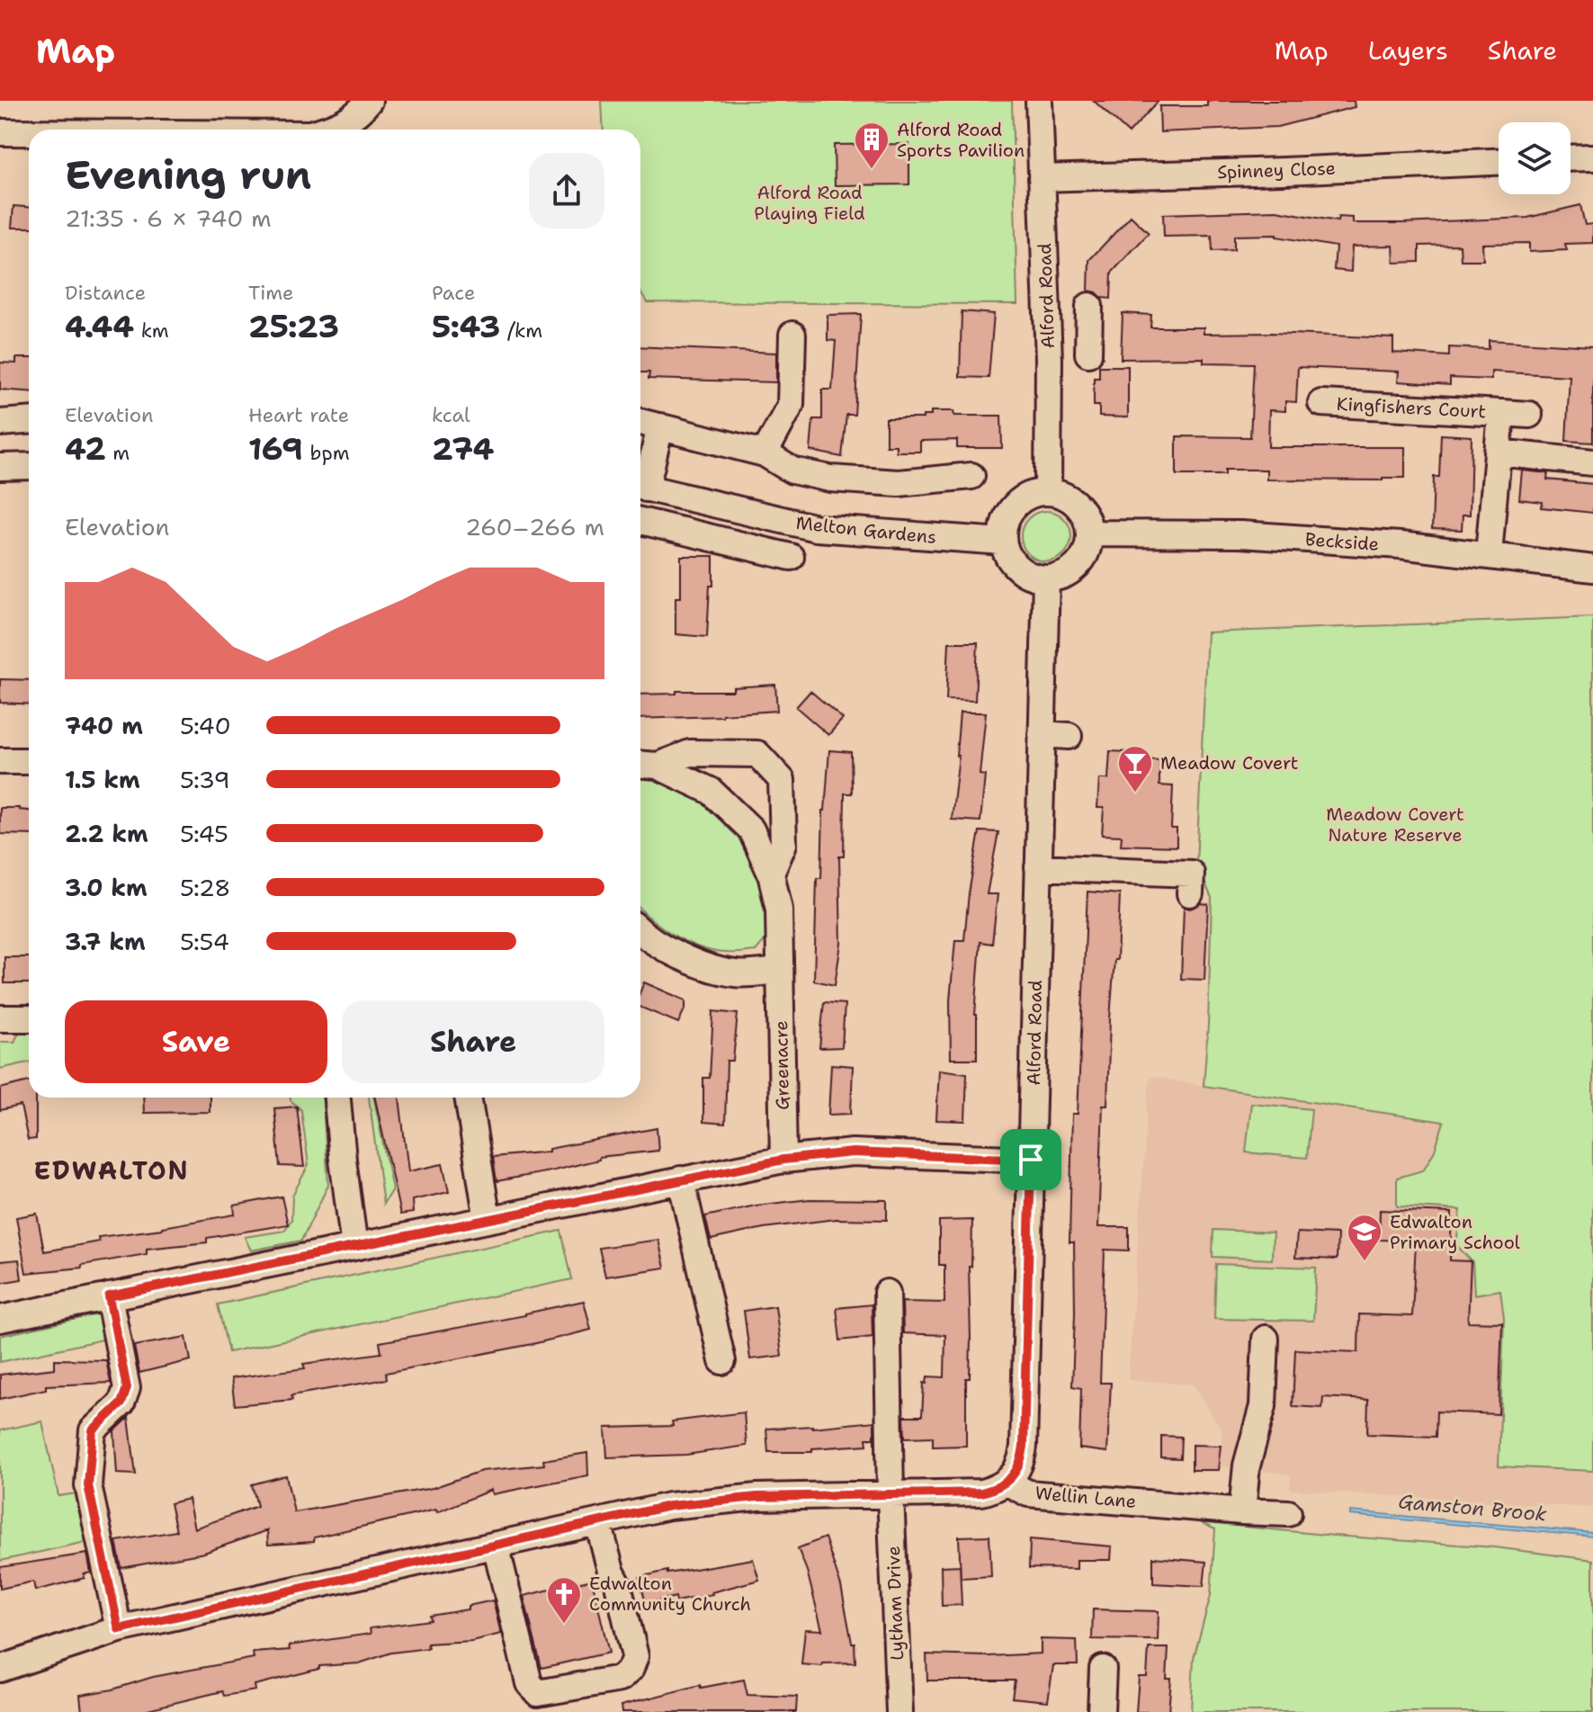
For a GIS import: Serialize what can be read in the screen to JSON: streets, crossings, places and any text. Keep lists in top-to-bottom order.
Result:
{
  "streets": {
    "street": [
      "Spinney Close",
      "Alford Road",
      "Kingfishers Court",
      "Melton Gardens",
      "Beckside",
      "Greenacre",
      "Wellin Lane",
      "Lytham Drive"
    ]
  },
  "crossings": [
    ["Spinney Close", "Alford Road"],
    ["Alford Road", "Melton Gardens"],
    ["Alford Road", "Beckside"],
    ["Alford Road", "Wellin Lane"],
    ["Kingfishers Court", "Beckside"],
    ["Melton Gardens", "Beckside"]
  ],
  "districts": ["EDWALTON"],
  "water": ["Gamston Brook"],
  "parks": ["Alford Road Playing Field", "Meadow Covert Nature Reserve"],
  "places": {
    "building": ["Alford Road Sports Pavilion"],
    "bar": ["Meadow Covert"],
    "school or university": ["Edwalton Primary School"],
    "church": ["Edwalton Community Church"]
  },
  "page": {
    "header": "Map",
    "nav": ["Map", "Layers", "Share"],
    "heading": ["Evening run", "21:35 · 6 × 740 m"],
    "stats": [
      ["Distance", "4.44 km"],
      ["Time", "25:23"],
      ["Pace", "5:43 /km"],
      ["Elevation", "42 m"],
      ["Heart rate", "169 bpm"],
      ["kcal", "274"]
    ],
    "chart": ["Elevation", "260–266 m"],
    "list": [
      {
        "name": "740 m",
        "note": "5:40"
      },
      {
        "name": "1.5 km",
        "note": "5:39"
      },
      {
        "name": "2.2 km",
        "note": "5:45"
      },
      {
        "name": "3.0 km",
        "note": "5:28"
      },
      {
        "name": "3.7 km",
        "note": "5:54"
      }
    ],
    "buttons": ["Save", "Share"]
  }
}
